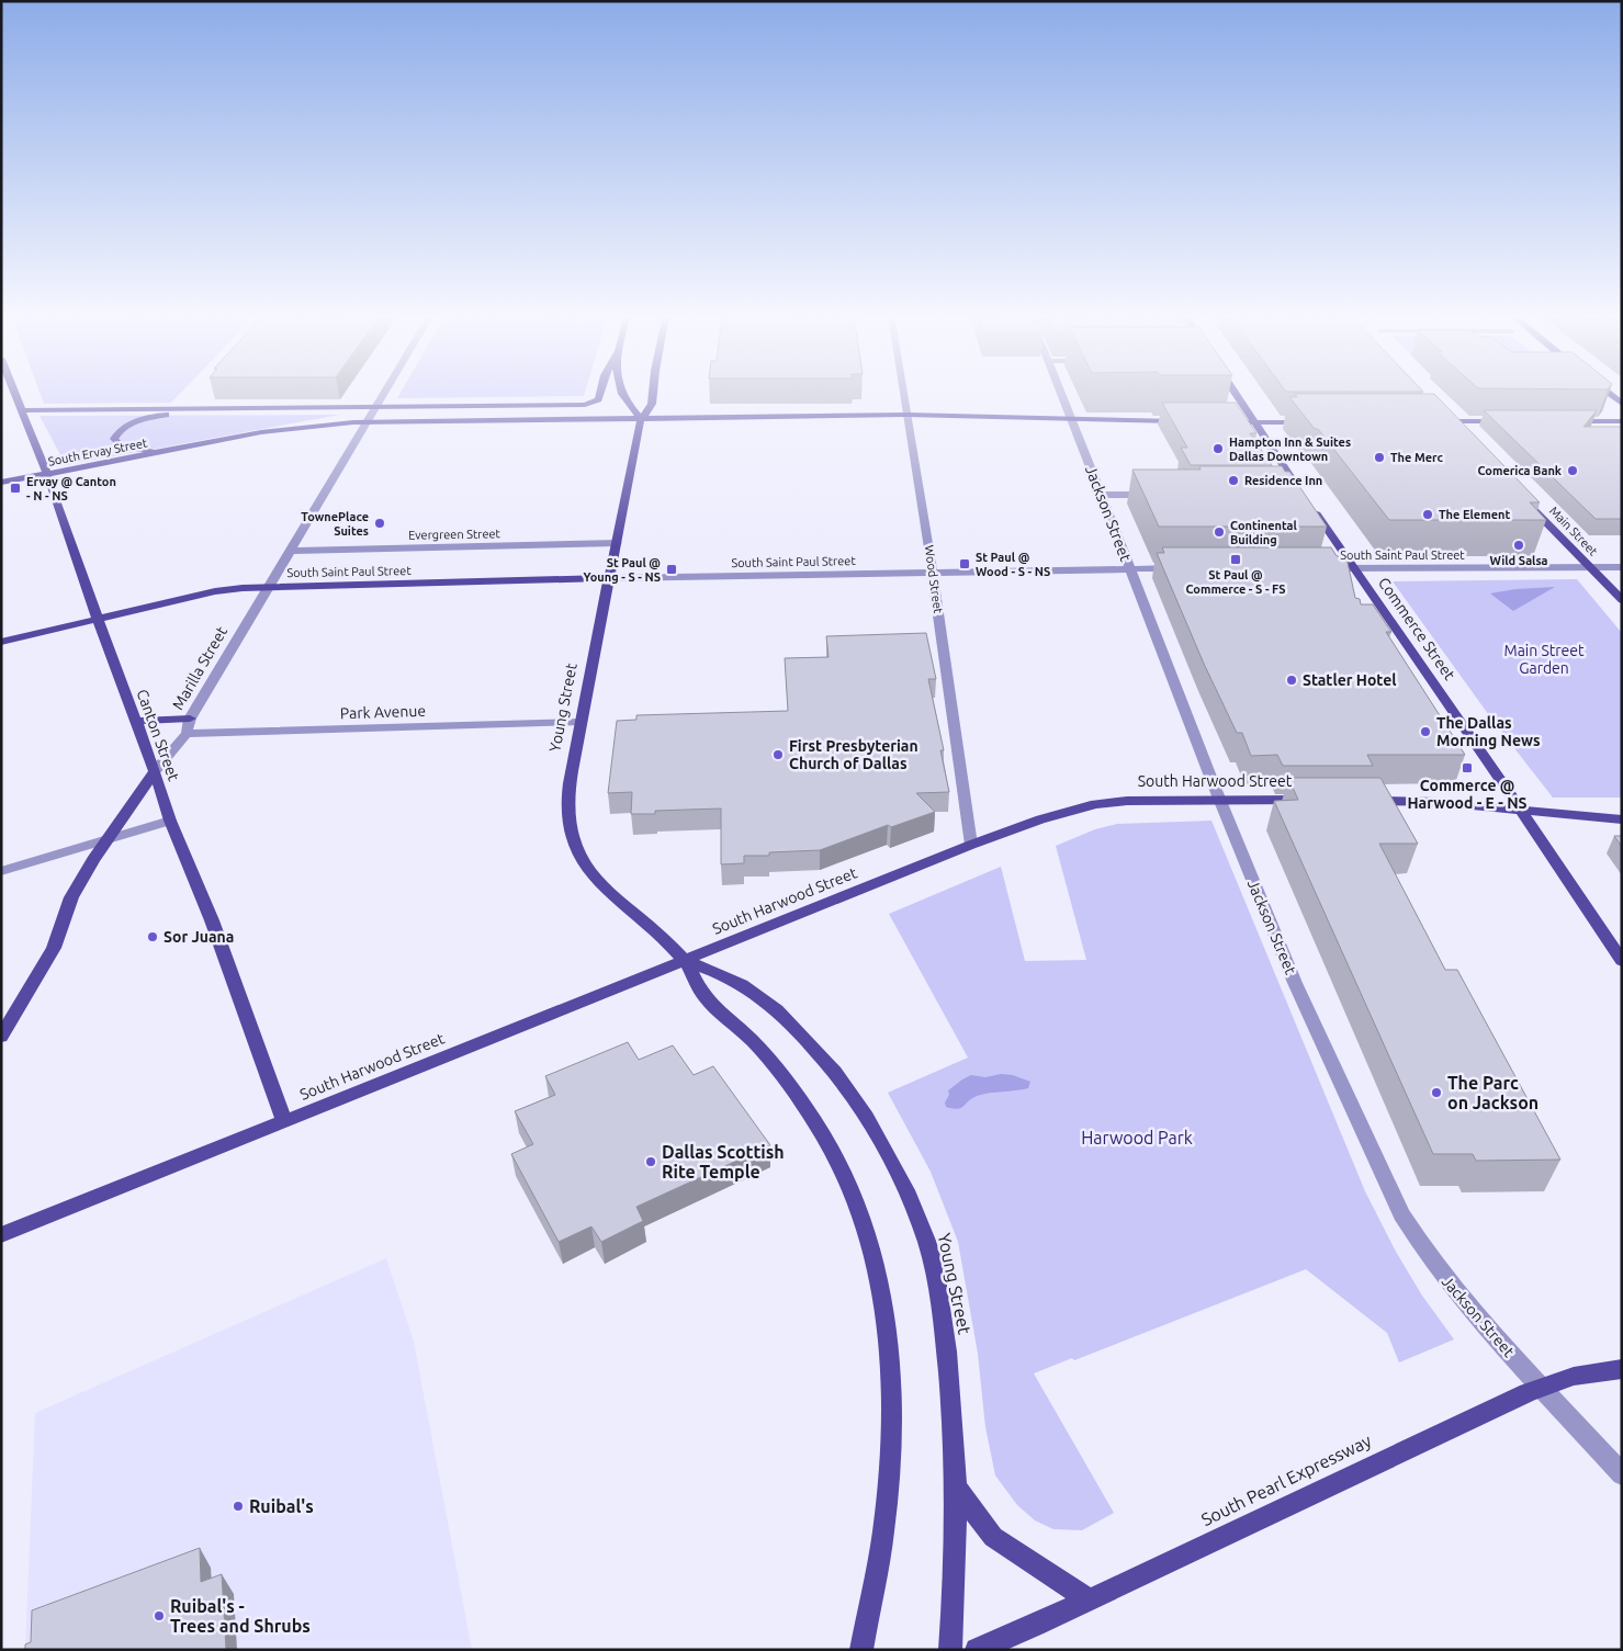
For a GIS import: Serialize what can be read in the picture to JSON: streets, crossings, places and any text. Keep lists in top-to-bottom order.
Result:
{
  "streets": {
    "main road": [
      "South Ervay Street",
      "Main Street",
      "South Saint Paul Street",
      "Commerce Street",
      "Marilla Street",
      "Young Street",
      "Canton Street",
      "South Harwood Street",
      "South Pearl Expressway"
    ],
    "street": [
      "Jackson Street",
      "Evergreen Street",
      "Wood Street",
      "Park Avenue"
    ]
  },
  "crossings": [
    ["South Ervay Street", "Jackson Street"],
    ["South Ervay Street", "Wood Street"],
    ["South Ervay Street", "Marilla Street"],
    ["South Ervay Street", "Young Street"],
    ["South Ervay Street", "Canton Street"],
    ["Jackson Street", "South Saint Paul Street"],
    ["Jackson Street", "South Harwood Street"],
    ["Jackson Street", "South Pearl Expressway"],
    ["Main Street", "South Saint Paul Street"],
    ["Evergreen Street", "Marilla Street"],
    ["Evergreen Street", "Young Street"],
    ["South Saint Paul Street", "Wood Street"],
    ["South Saint Paul Street", "Commerce Street"],
    ["South Saint Paul Street", "Marilla Street"],
    ["South Saint Paul Street", "Young Street"],
    ["South Saint Paul Street", "Canton Street"],
    ["Wood Street", "South Harwood Street"],
    ["Marilla Street", "Park Avenue"],
    ["Marilla Street", "Canton Street"],
    ["Young Street", "Park Avenue"],
    ["Young Street", "South Harwood Street"],
    ["Canton Street", "South Harwood Street"]
  ],
  "parks": ["Main Street Garden", "Harwood Park"],
  "places": {
    "other": [
      "Hampton Inn & Suites Dallas Downtown",
      "The Merc",
      "Comerica Bank",
      "Residence Inn",
      "The Element",
      "TownePlace Suites",
      "Continental Building",
      "Wild Salsa",
      "Statler Hotel",
      "The Dallas Morning News",
      "First Presbyterian Church of Dallas",
      "Sor Juana",
      "The Parc on Jackson",
      "Dallas Scottish Rite Temple",
      "Ruibal's",
      "Ruibal's - Trees and Shrubs"
    ],
    "transit": [
      "Ervay @ Canton - N - NS",
      "St Paul @ Commerce - S - FS",
      "St Paul @ Wood - S - NS",
      "St Paul @ Young - S - NS",
      "Commerce @ Harwood - E - NS"
    ]
  }
}
